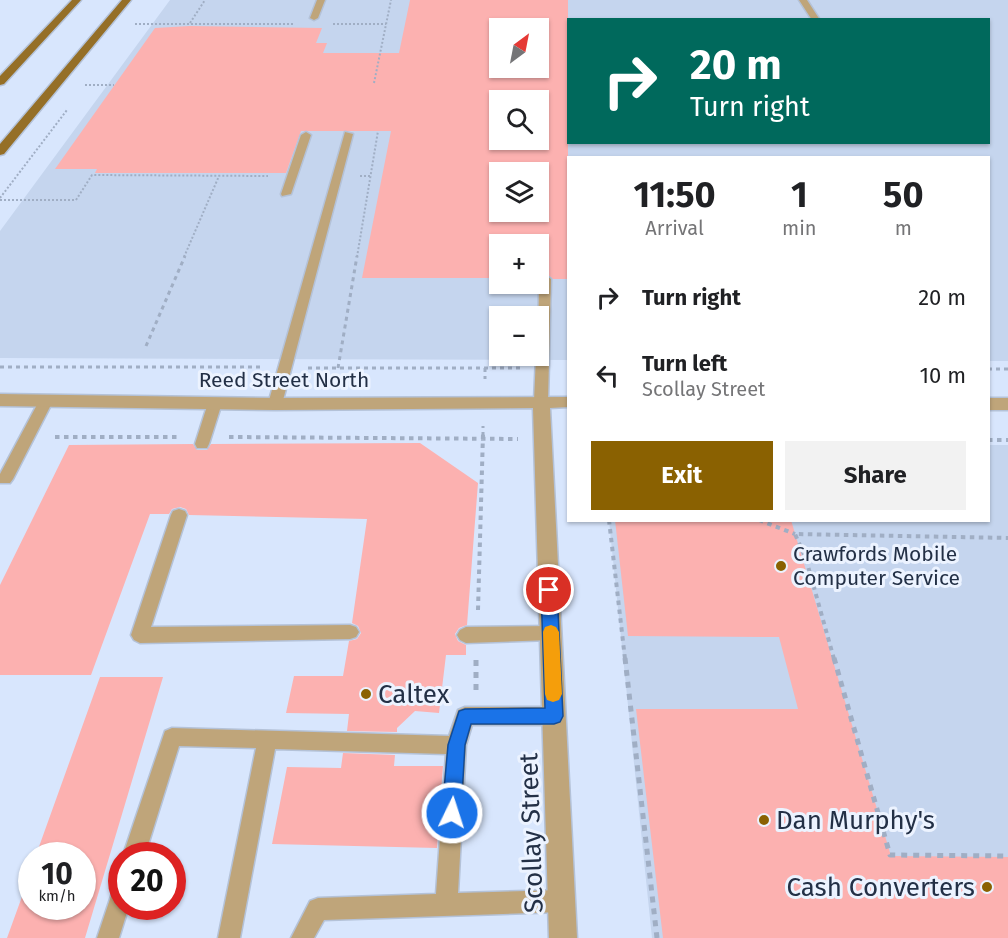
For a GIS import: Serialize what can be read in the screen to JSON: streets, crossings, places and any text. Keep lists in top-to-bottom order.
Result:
{
  "streets": {
    "street": ["Reed Street North", "Scollay Street"]
  },
  "crossings": [
    ["Reed Street North", "Scollay Street"]
  ],
  "places": [
    "Crawfords Mobile Computer Service",
    "Caltex",
    "Dan Murphy's",
    "Cash Converters"
  ],
  "north": "top right",
  "page": {
    "map_buttons": ["+", "−"],
    "turn": ["20 m", "Turn right"],
    "eta": [
      "11:50",
      "Arrival",
      "1",
      "min",
      "50",
      "m"
    ],
    "list": [
      {
        "name": "Turn right",
        "value": "20 m"
      },
      {
        "name": "Turn left",
        "note": "Scollay Street",
        "value": "10 m"
      }
    ],
    "buttons": ["Exit", "Share"],
    "speed": "10 km/h",
    "limit": "20"
  }
}
